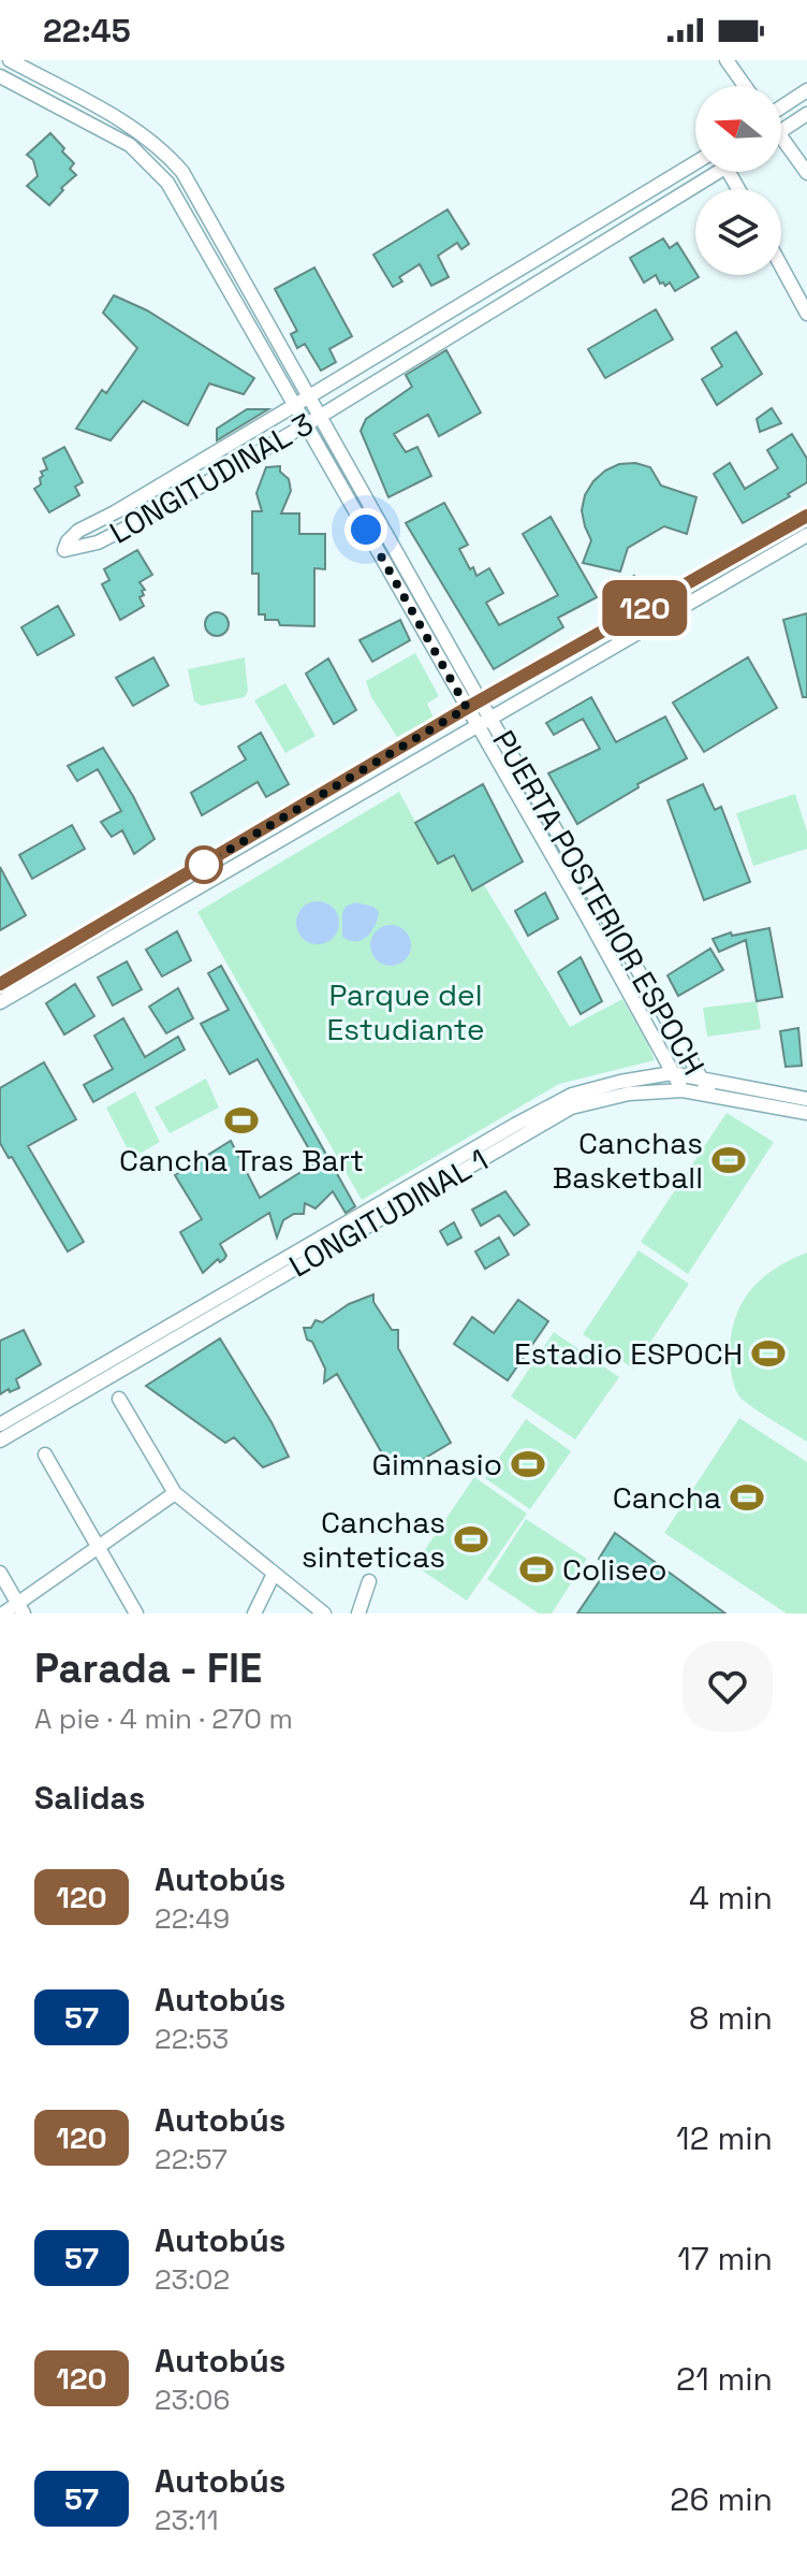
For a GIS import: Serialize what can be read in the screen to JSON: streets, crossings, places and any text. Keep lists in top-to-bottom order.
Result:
{
  "streets": {
    "street": ["LONGITUDINAL 3", "PUERTA POSTERIOR ESPOCH", "LONGITUDINAL 1"]
  },
  "crossings": [
    ["LONGITUDINAL 3", "PUERTA POSTERIOR ESPOCH"],
    ["PUERTA POSTERIOR ESPOCH", "LONGITUDINAL 1"]
  ],
  "parks": ["Parque del Estudiante"],
  "places": {
    "sports": [
      "Cancha Tras Bart",
      "Canchas Basketball",
      "Estadio ESPOCH",
      "Gimnasio",
      "Cancha",
      "Canchas sinteticas",
      "Coliseo"
    ]
  },
  "lines": ["bus line 120"],
  "north": "left",
  "page": {
    "status": "22:45",
    "on_map": "120",
    "heading": [
      ["Parada - FIE", "A pie · 4 min · 270 m"],
      "Salidas"
    ],
    "list": [
      {
        "mark": "120",
        "name": "Autobús",
        "note": "22:49",
        "value": "4 min"
      },
      {
        "mark": "57",
        "name": "Autobús",
        "note": "22:53",
        "value": "8 min"
      },
      {
        "mark": "120",
        "name": "Autobús",
        "note": "22:57",
        "value": "12 min"
      },
      {
        "mark": "57",
        "name": "Autobús",
        "note": "23:02",
        "value": "17 min"
      },
      {
        "mark": "120",
        "name": "Autobús",
        "note": "23:06",
        "value": "21 min"
      },
      {
        "mark": "57",
        "name": "Autobús",
        "note": "23:11",
        "value": "26 min"
      }
    ]
  }
}
